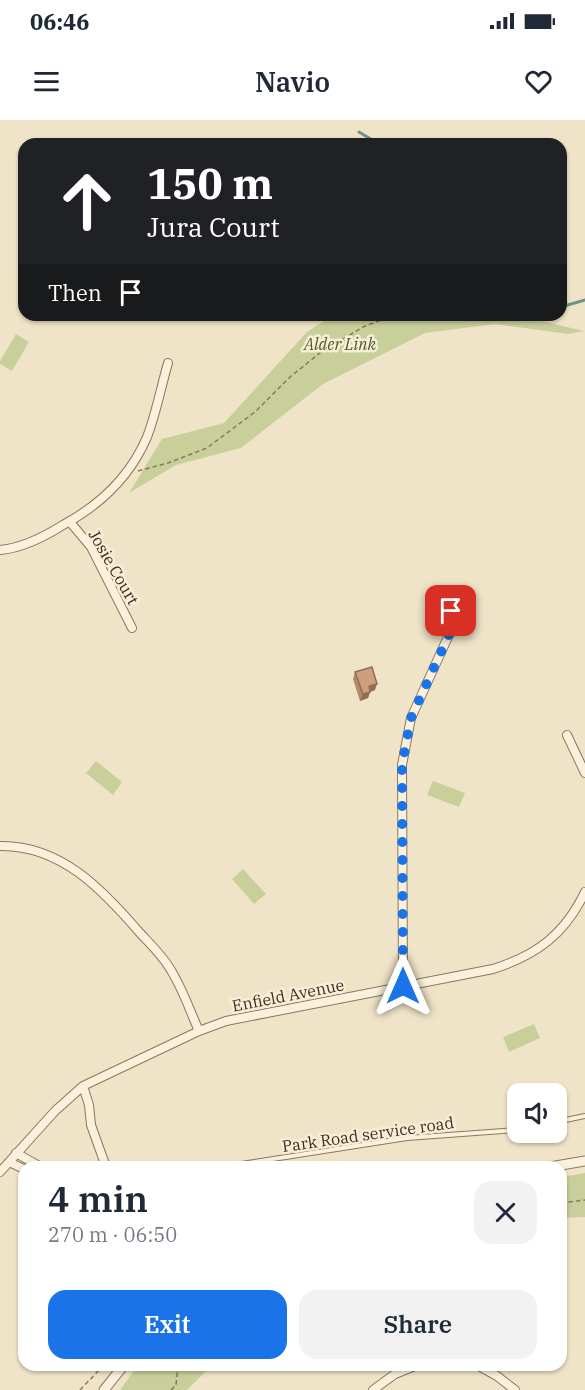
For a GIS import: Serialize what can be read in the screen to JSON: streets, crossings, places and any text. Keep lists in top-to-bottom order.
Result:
{
  "streets": {
    "street": ["Josie Court", "Enfield Avenue"],
    "lane": ["Park Road service road"]
  },
  "parks": ["Alder Link"],
  "page": {
    "status": "06:46",
    "header": "Navio",
    "turn": ["150 m", "Jura Court"],
    "then": "Then",
    "heading": ["4 min", "270 m · 06:50"],
    "buttons": ["Exit", "Share"]
  }
}
